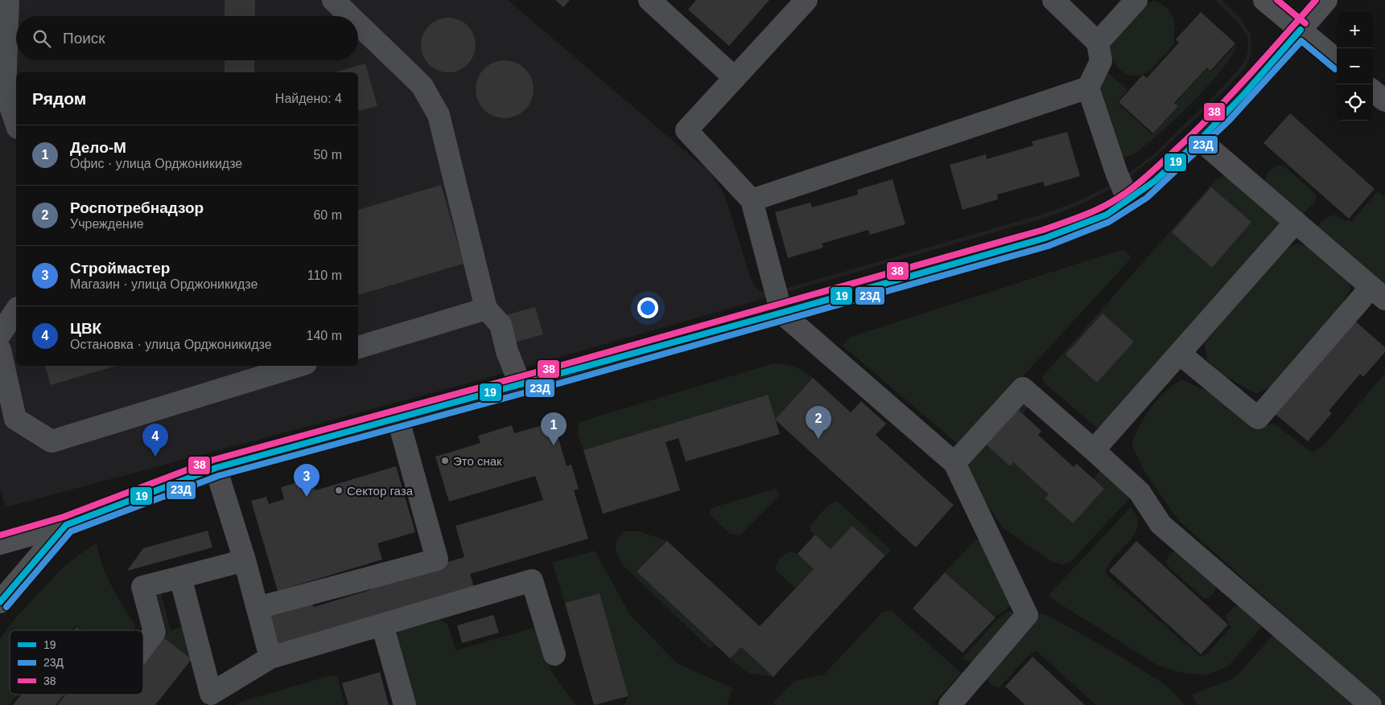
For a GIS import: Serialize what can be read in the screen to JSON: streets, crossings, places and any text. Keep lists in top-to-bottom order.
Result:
{
  "places": ["Это снак", "Сектор газа"],
  "lines": ["transit line 38", "transit line 19", "transit line 23Д"],
  "legend": ["19", "23Д", "38"],
  "page": {
    "map_buttons": ["+", "−"],
    "search": "Поиск",
    "heading": ["Рядом", "Найдено: 4"],
    "list": [
      {
        "mark": "1",
        "name": "Дело-М",
        "note": "Офис · улица Орджоникидзе",
        "value": "50 m"
      },
      {
        "mark": "2",
        "name": "Роспотребнадзор",
        "note": "Учреждение",
        "value": "60 m"
      },
      {
        "mark": "3",
        "name": "Строймастер",
        "note": "Магазин · улица Орджоникидзе",
        "value": "110 m"
      },
      {
        "mark": "4",
        "name": "ЦВК",
        "note": "Остановка · улица Орджоникидзе",
        "value": "140 m"
      }
    ],
    "pins": [
      "2",
      "1",
      "4",
      "3"
    ]
  }
}
